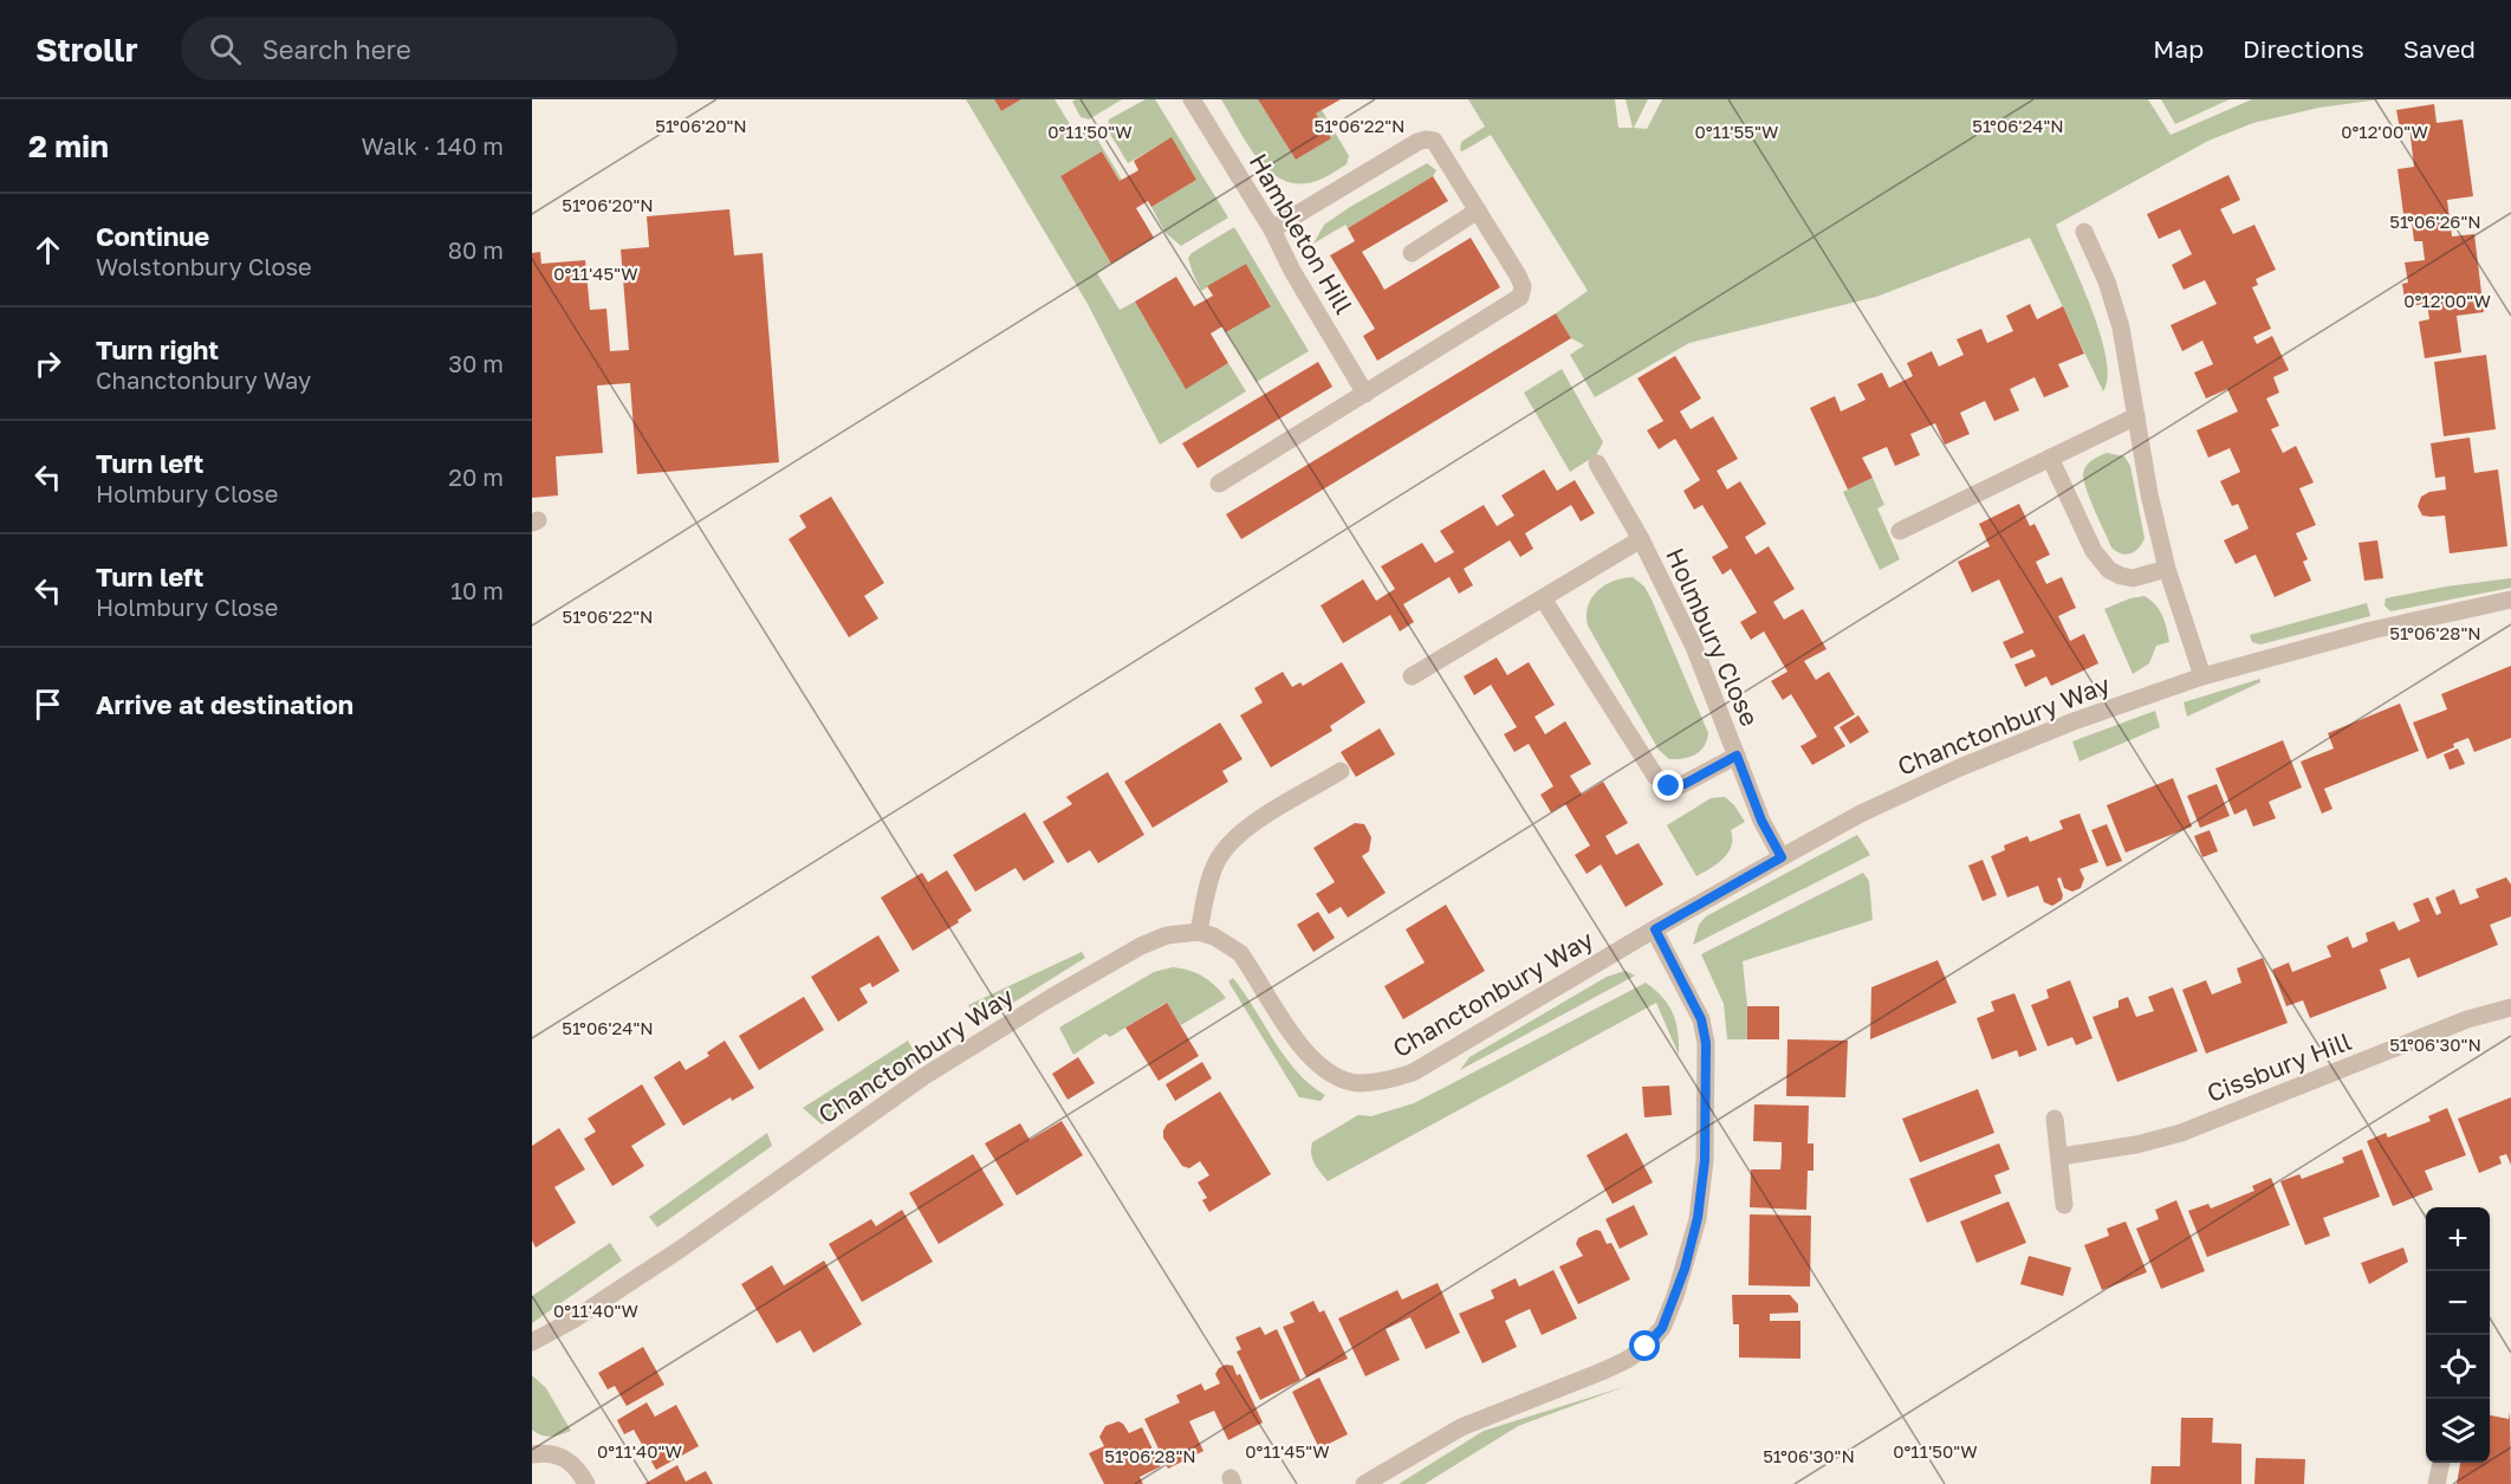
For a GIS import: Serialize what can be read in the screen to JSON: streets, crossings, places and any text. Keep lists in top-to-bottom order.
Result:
{
  "streets": {
    "street": [
      "Hambleton Hill",
      "Holmbury Close",
      "Chanctonbury Way",
      "Cissbury Hill"
    ]
  },
  "crossings": [
    ["Holmbury Close", "Chanctonbury Way"]
  ],
  "page": {
    "header": "Strollr",
    "search": "Search here",
    "nav": ["Map", "Directions", "Saved"],
    "heading": ["2 min", "Walk · 140 m"],
    "list": [
      ["Continue", "Wolstonbury Close", "80 m"],
      ["Turn right", "Chanctonbury Way", "30 m"],
      ["Turn left", "Holmbury Close", "20 m"],
      ["Turn left", "Holmbury Close", "10 m"],
      "Arrive at destination"
    ],
    "map_buttons": ["+", "−"]
  },
  "coordinates": [
    "51°06'22\"N",
    "51°06'24\"N",
    "51°06'20\"N",
    "0°11'55\"W",
    "0°11'50\"W",
    "0°12'00\"W",
    "51°06'26\"N",
    "0°11'45\"W",
    "51°06'28\"N",
    "51°06'30\"N",
    "0°11'40\"W"
  ]
}
